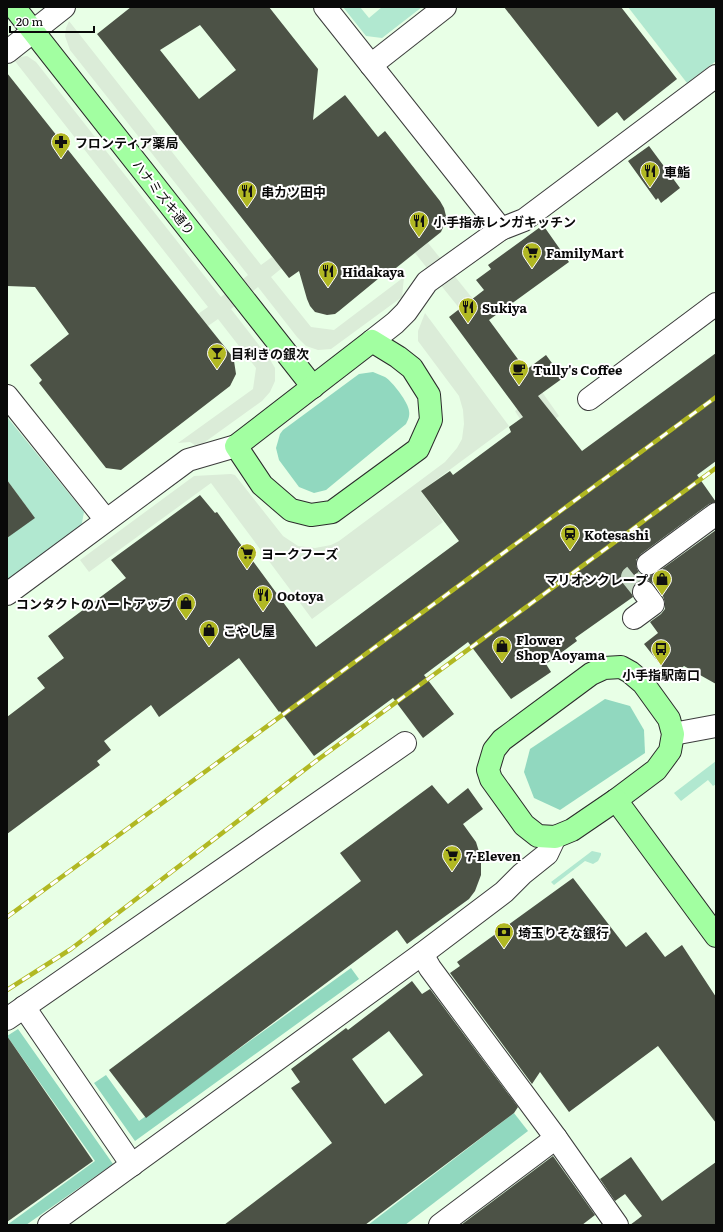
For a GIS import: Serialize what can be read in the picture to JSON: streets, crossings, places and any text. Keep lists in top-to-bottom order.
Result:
{
  "streets": {
    "street": ["ハナミズキ通り"]
  },
  "places": {
    "pharmacy": ["フロンティア薬局"],
    "restaurant": [
      "車鮨",
      "串カツ田中",
      "小手指赤レンガキッチン",
      "Hidakaya",
      "Sukiya",
      "Ootoya"
    ],
    "supermarket": ["FamilyMart", "ヨークフーズ", "7-Eleven"],
    "bar": ["目利きの銀次"],
    "cafe": ["Tully's Coffee"],
    "station": ["Kotesashi"],
    "shop": [
      "マリオンクレープ",
      "コンタクトのハートアップ",
      "こやし屋",
      "Flower Shop Aoyama"
    ],
    "bus stop": ["小手指駅南口"],
    "bank": ["埼玉りそな銀行"]
  },
  "scale_bar": "20 m"
}
